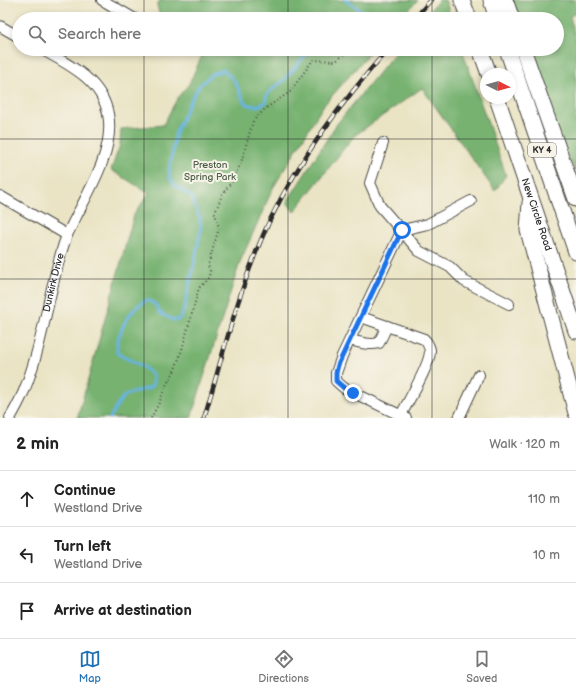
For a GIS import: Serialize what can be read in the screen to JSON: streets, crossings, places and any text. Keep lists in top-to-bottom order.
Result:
{
  "streets": {
    "highway": ["KY 4", "New Circle Road"],
    "street": ["Dunkirk Drive"]
  },
  "parks": ["Preston Spring Park"],
  "north": "right",
  "page": {
    "search": "Search here",
    "heading": ["2 min", "Walk · 120 m"],
    "list": [
      ["Continue", "Westland Drive", "110 m"],
      ["Turn left", "Westland Drive", "10 m"],
      "Arrive at destination"
    ],
    "nav": ["Map", "Directions", "Saved"]
  }
}
